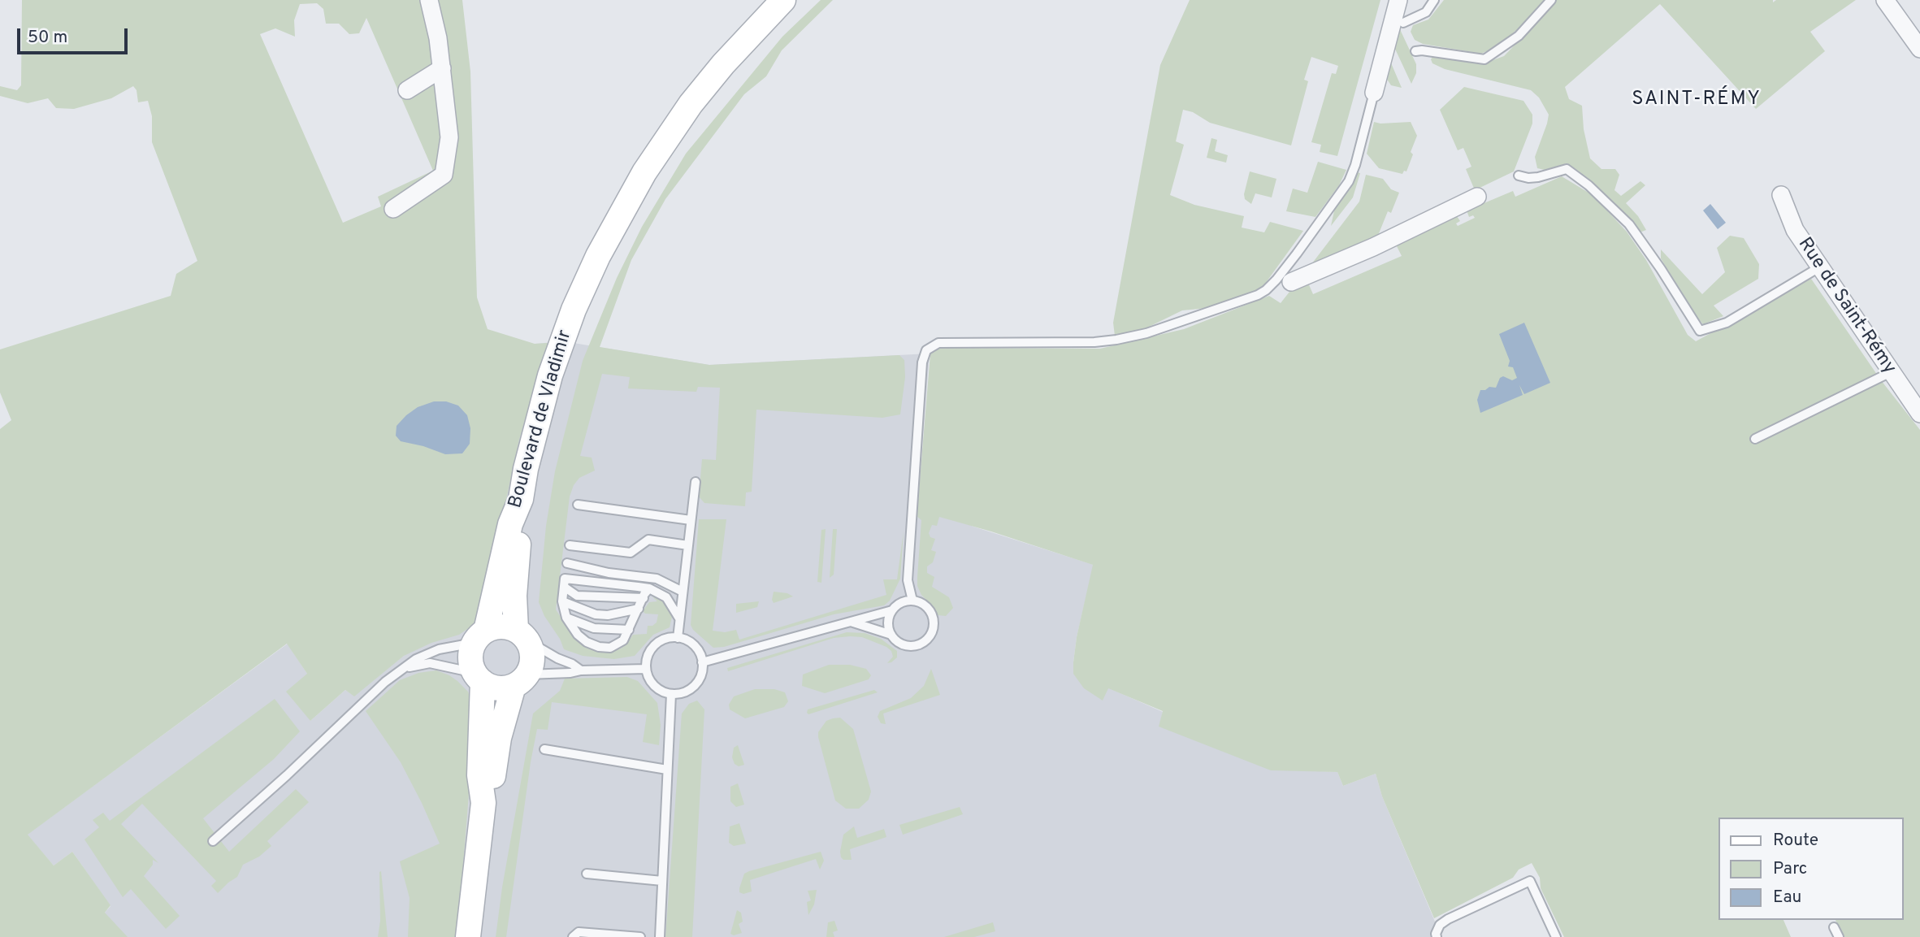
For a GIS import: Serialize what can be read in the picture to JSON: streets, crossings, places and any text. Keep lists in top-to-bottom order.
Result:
{
  "streets": {
    "main road": ["Boulevard de Vladimir"],
    "street": ["Rue de Saint-Rémy"]
  },
  "districts": ["SAINT-RÉMY"],
  "legend": ["Route", "Parc", "Eau"],
  "scale_bar": "50 m"
}
